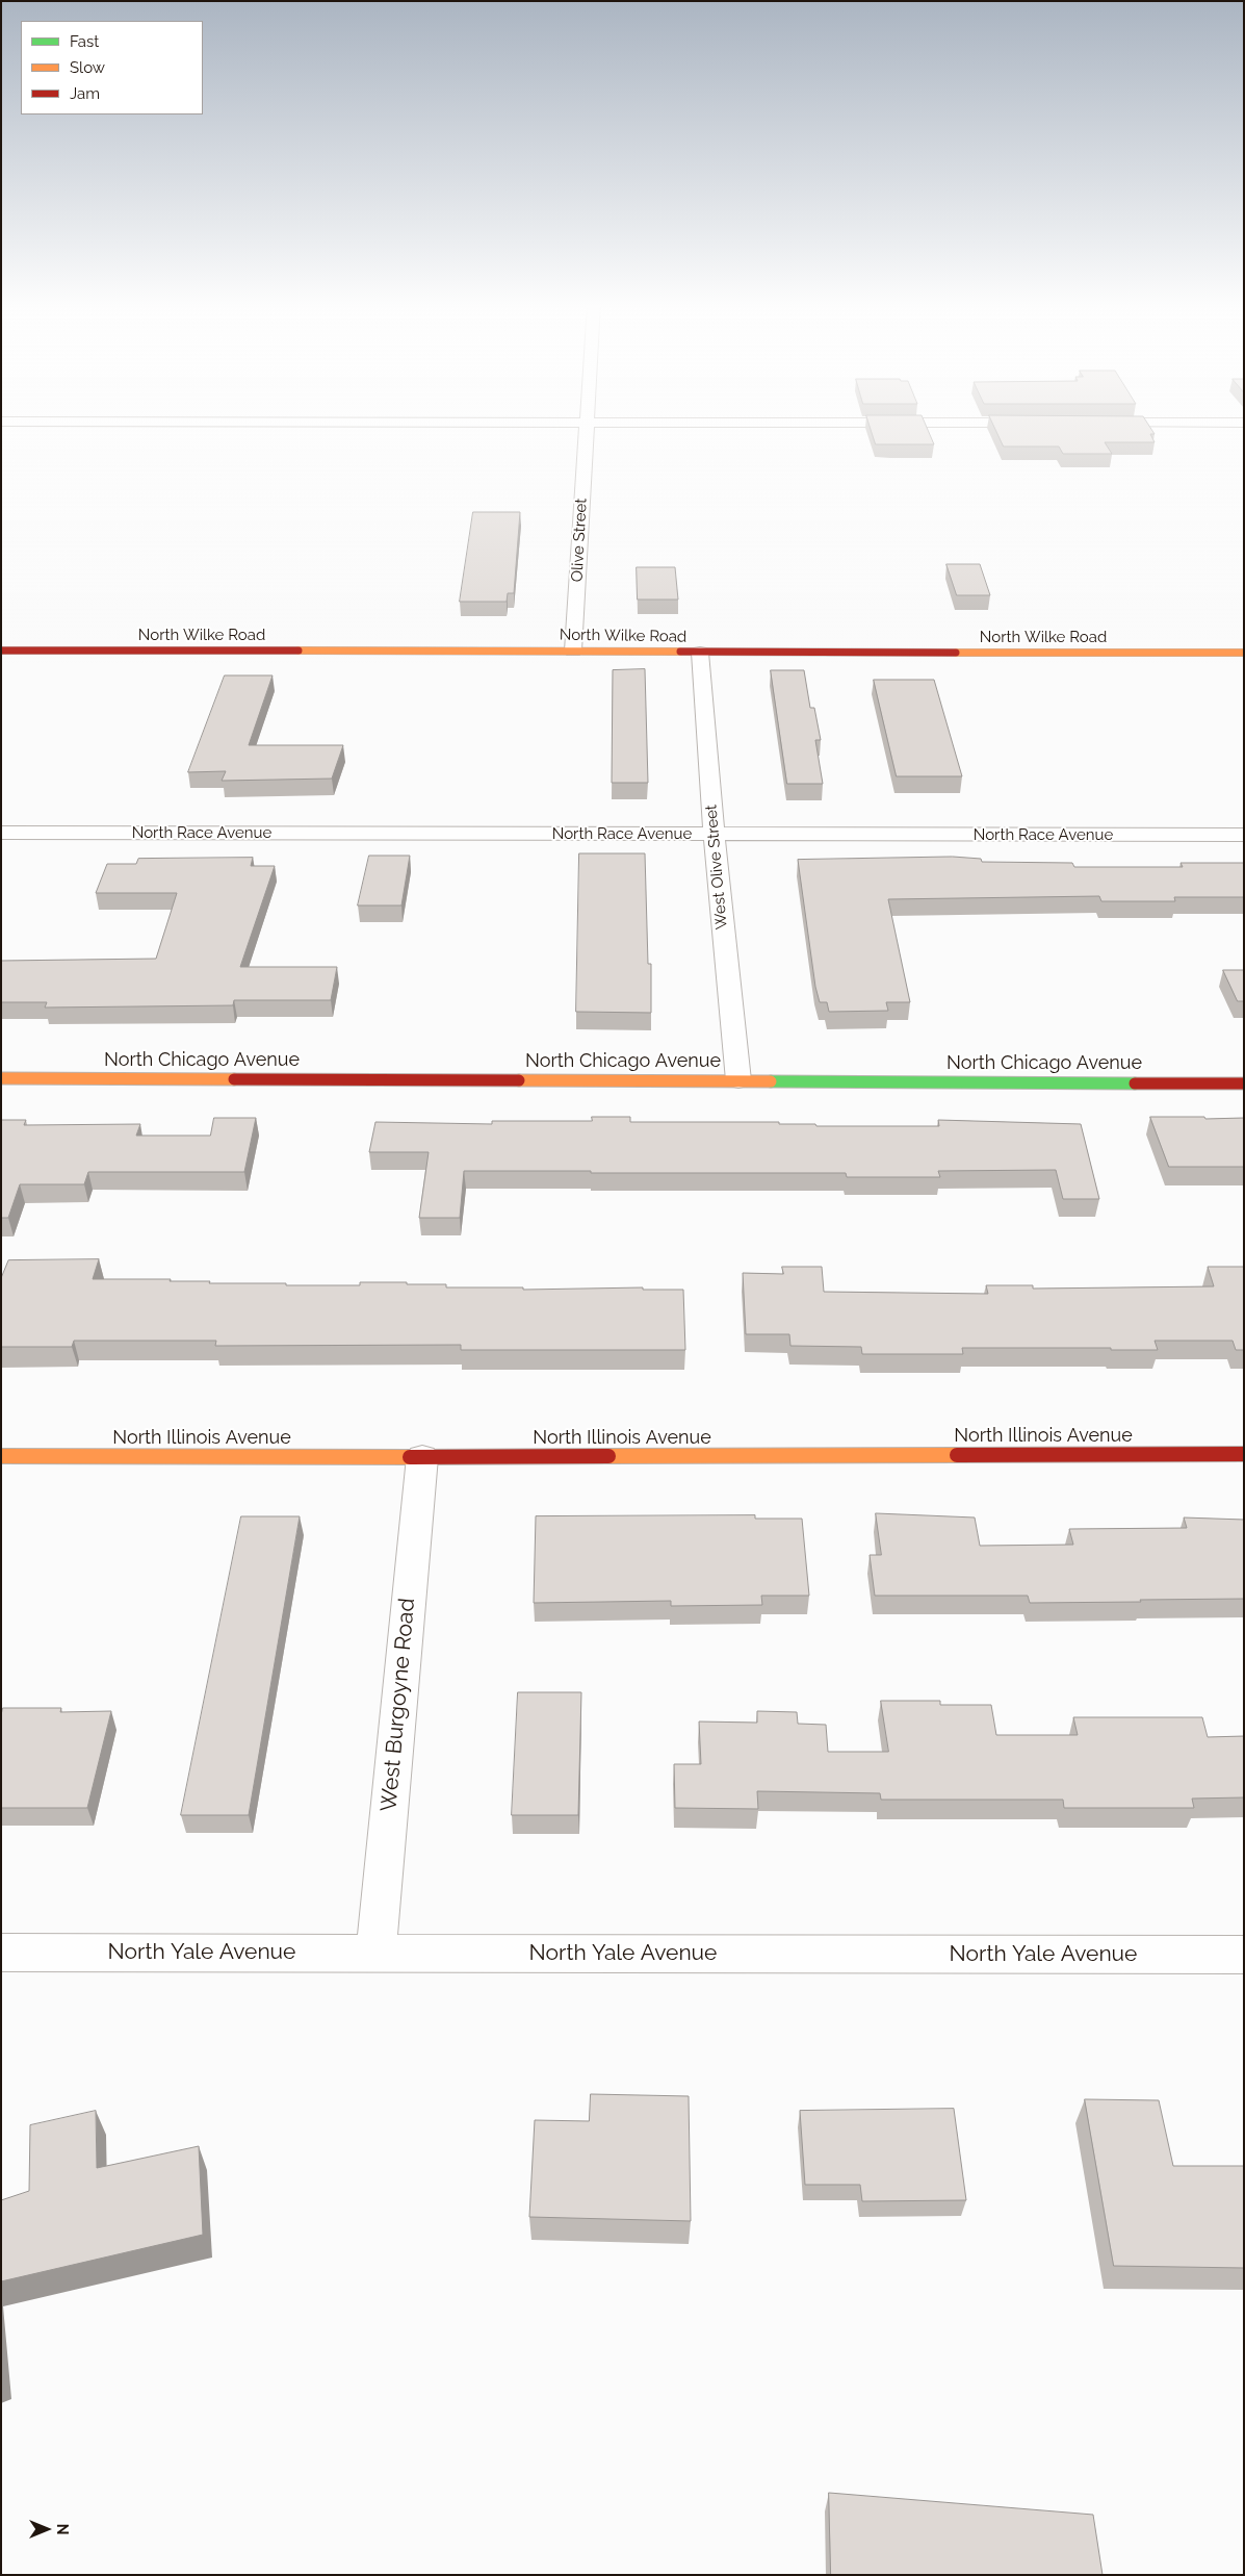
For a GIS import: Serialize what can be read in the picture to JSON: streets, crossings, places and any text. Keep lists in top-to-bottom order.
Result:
{
  "streets": {
    "street": [
      "Olive Street",
      "North Wilke Road",
      "North Race Avenue",
      "West Olive Street",
      "North Chicago Avenue",
      "North Illinois Avenue",
      "West Burgoyne Road",
      "North Yale Avenue"
    ]
  },
  "crossings": [
    ["Olive Street", "North Wilke Road"],
    ["North Wilke Road", "West Olive Street"],
    ["North Race Avenue", "West Olive Street"],
    ["West Olive Street", "North Chicago Avenue"],
    ["North Illinois Avenue", "West Burgoyne Road"],
    ["West Burgoyne Road", "North Yale Avenue"]
  ],
  "legend": ["Fast", "Slow", "Jam"],
  "north": "right"
}
